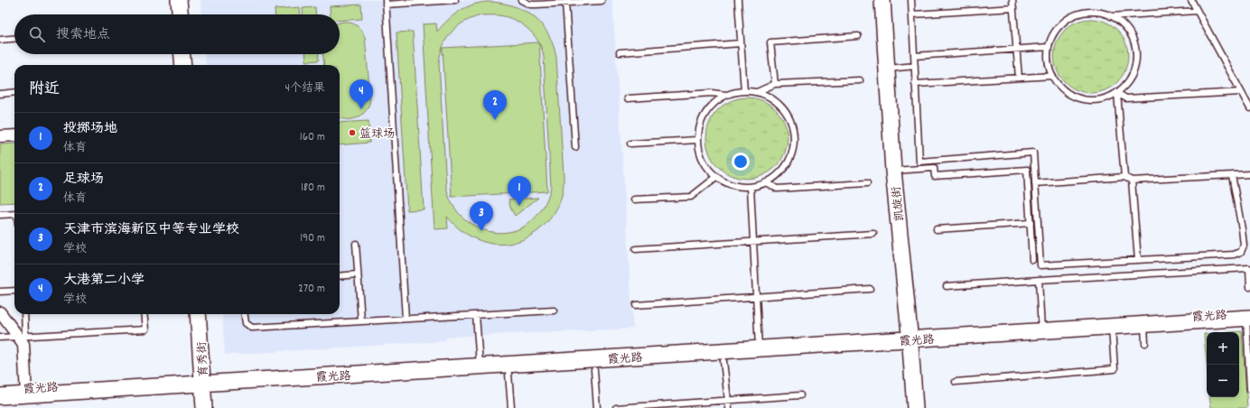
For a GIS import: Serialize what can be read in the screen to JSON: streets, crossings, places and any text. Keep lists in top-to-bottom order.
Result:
{
  "streets": {
    "street": ["凯旋街", "霞光路", "育秀街"]
  },
  "crossings": [
    ["凯旋街", "霞光路"],
    ["霞光路", "育秀街"]
  ],
  "places": ["篮球场"],
  "page": {
    "search": "搜索地点",
    "heading": ["附近", "4个结果"],
    "pins": [
      "4",
      "2",
      "1",
      "3"
    ],
    "list": [
      {
        "mark": "1",
        "name": "投掷场地",
        "note": "体育",
        "value": "160 m"
      },
      {
        "mark": "2",
        "name": "足球场",
        "note": "体育",
        "value": "180 m"
      },
      {
        "mark": "3",
        "name": "天津市滨海新区中等专业学校",
        "note": "学校",
        "value": "190 m"
      },
      {
        "mark": "4",
        "name": "大港第二小学",
        "note": "学校",
        "value": "270 m"
      }
    ],
    "map_buttons": ["+", "−"]
  }
}
